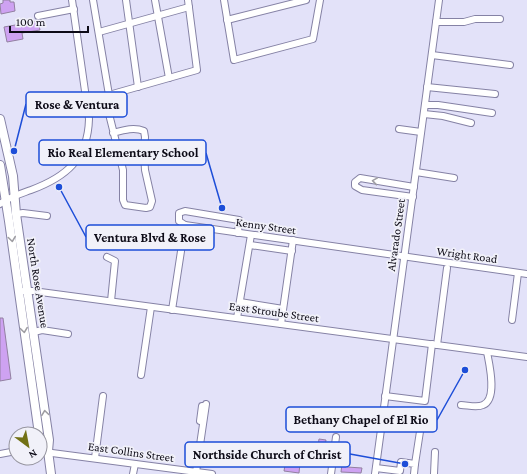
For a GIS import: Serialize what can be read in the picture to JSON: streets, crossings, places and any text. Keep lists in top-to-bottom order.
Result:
{
  "streets": {
    "main road": ["North Rose Avenue"],
    "street": [
      "Kenny Street",
      "Alvarado Street",
      "Wright Road",
      "East Stroube Street",
      "East Collins Street"
    ]
  },
  "crossings": [
    ["Kenny Street", "Alvarado Street"],
    ["Kenny Street", "Wright Road"],
    ["Alvarado Street", "Wright Road"],
    ["Alvarado Street", "East Stroube Street"],
    ["North Rose Avenue", "East Stroube Street"]
  ],
  "places": [
    "Rose & Ventura",
    "Ventura Blvd & Rose",
    "Rio Real Elementary School",
    "Bethany Chapel of El Rio",
    "Northside Church of Christ"
  ],
  "scale_bar": "100 m",
  "north": "bottom right"
}
